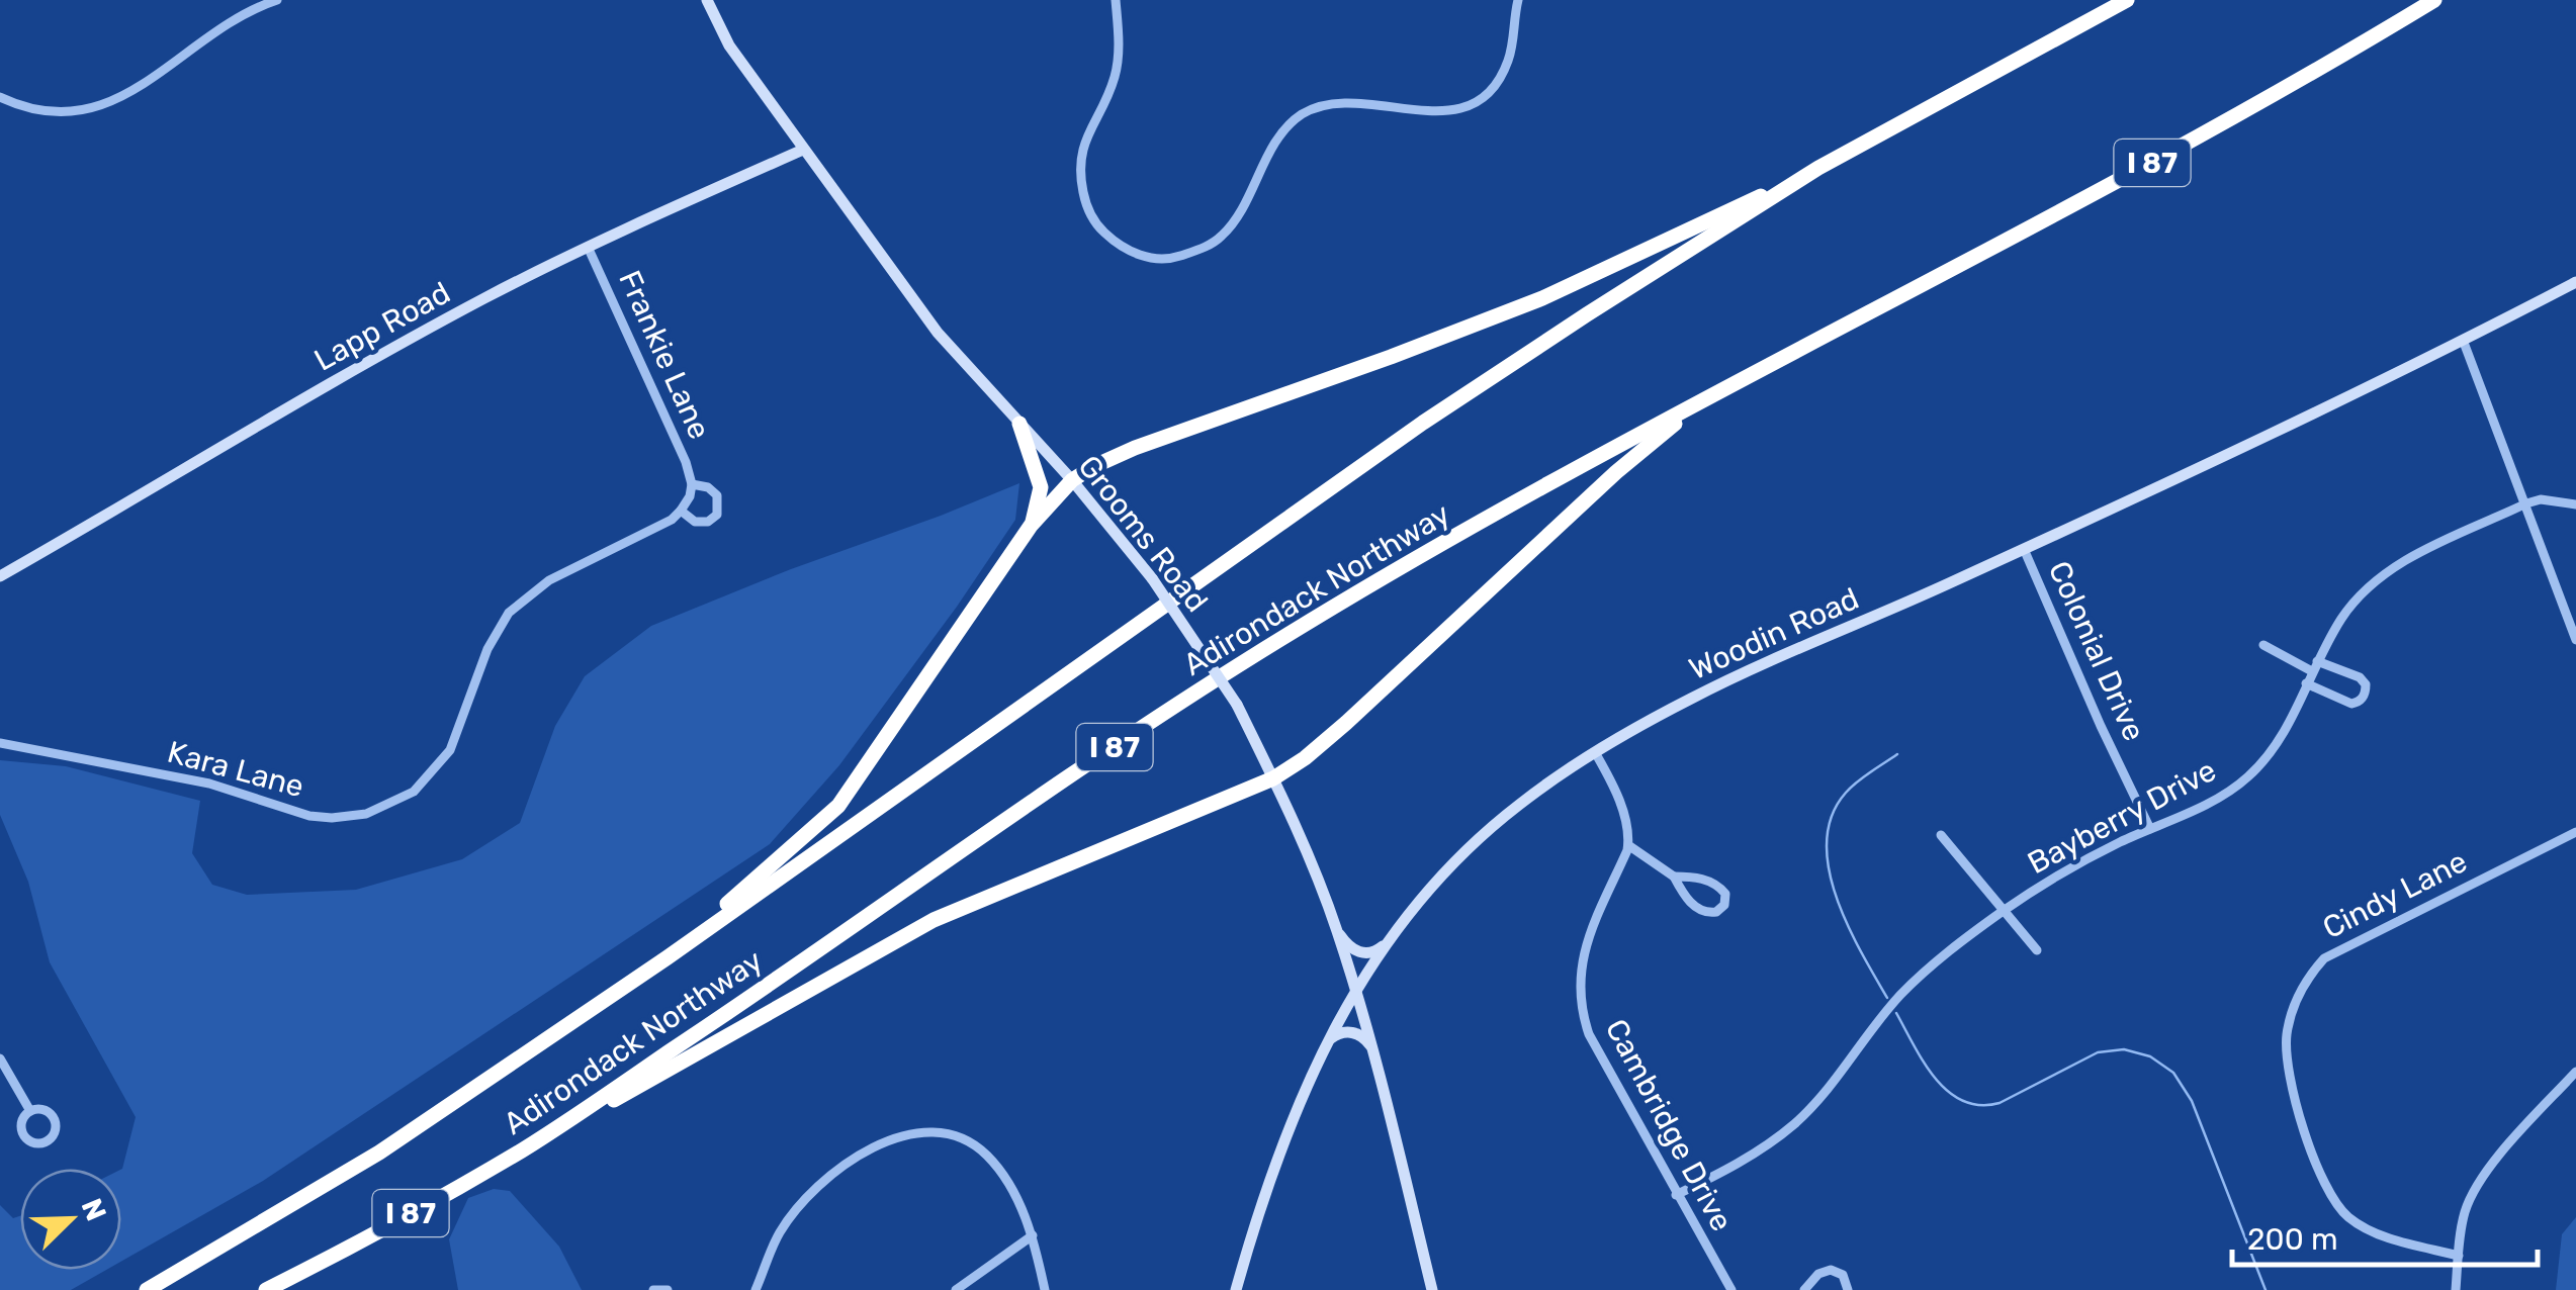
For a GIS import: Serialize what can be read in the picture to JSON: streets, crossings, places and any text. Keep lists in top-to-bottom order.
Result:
{
  "streets": {
    "highway": ["I 87", "Adirondack Northway"],
    "street": [
      "Lapp Road",
      "Frankie Lane",
      "Grooms Road",
      "Woodin Road",
      "Colonial Drive",
      "Kara Lane",
      "Bayberry Drive",
      "Cindy Lane",
      "Cambridge Drive"
    ]
  },
  "crossings": [
    ["Lapp Road", "Frankie Lane"],
    ["Lapp Road", "Grooms Road"],
    ["Frankie Lane", "Kara Lane"],
    ["Grooms Road", "Woodin Road"],
    ["Woodin Road", "Colonial Drive"],
    ["Colonial Drive", "Bayberry Drive"],
    ["Bayberry Drive", "Cambridge Drive"]
  ],
  "scale_bar": "200 m",
  "north": "top right"
}
